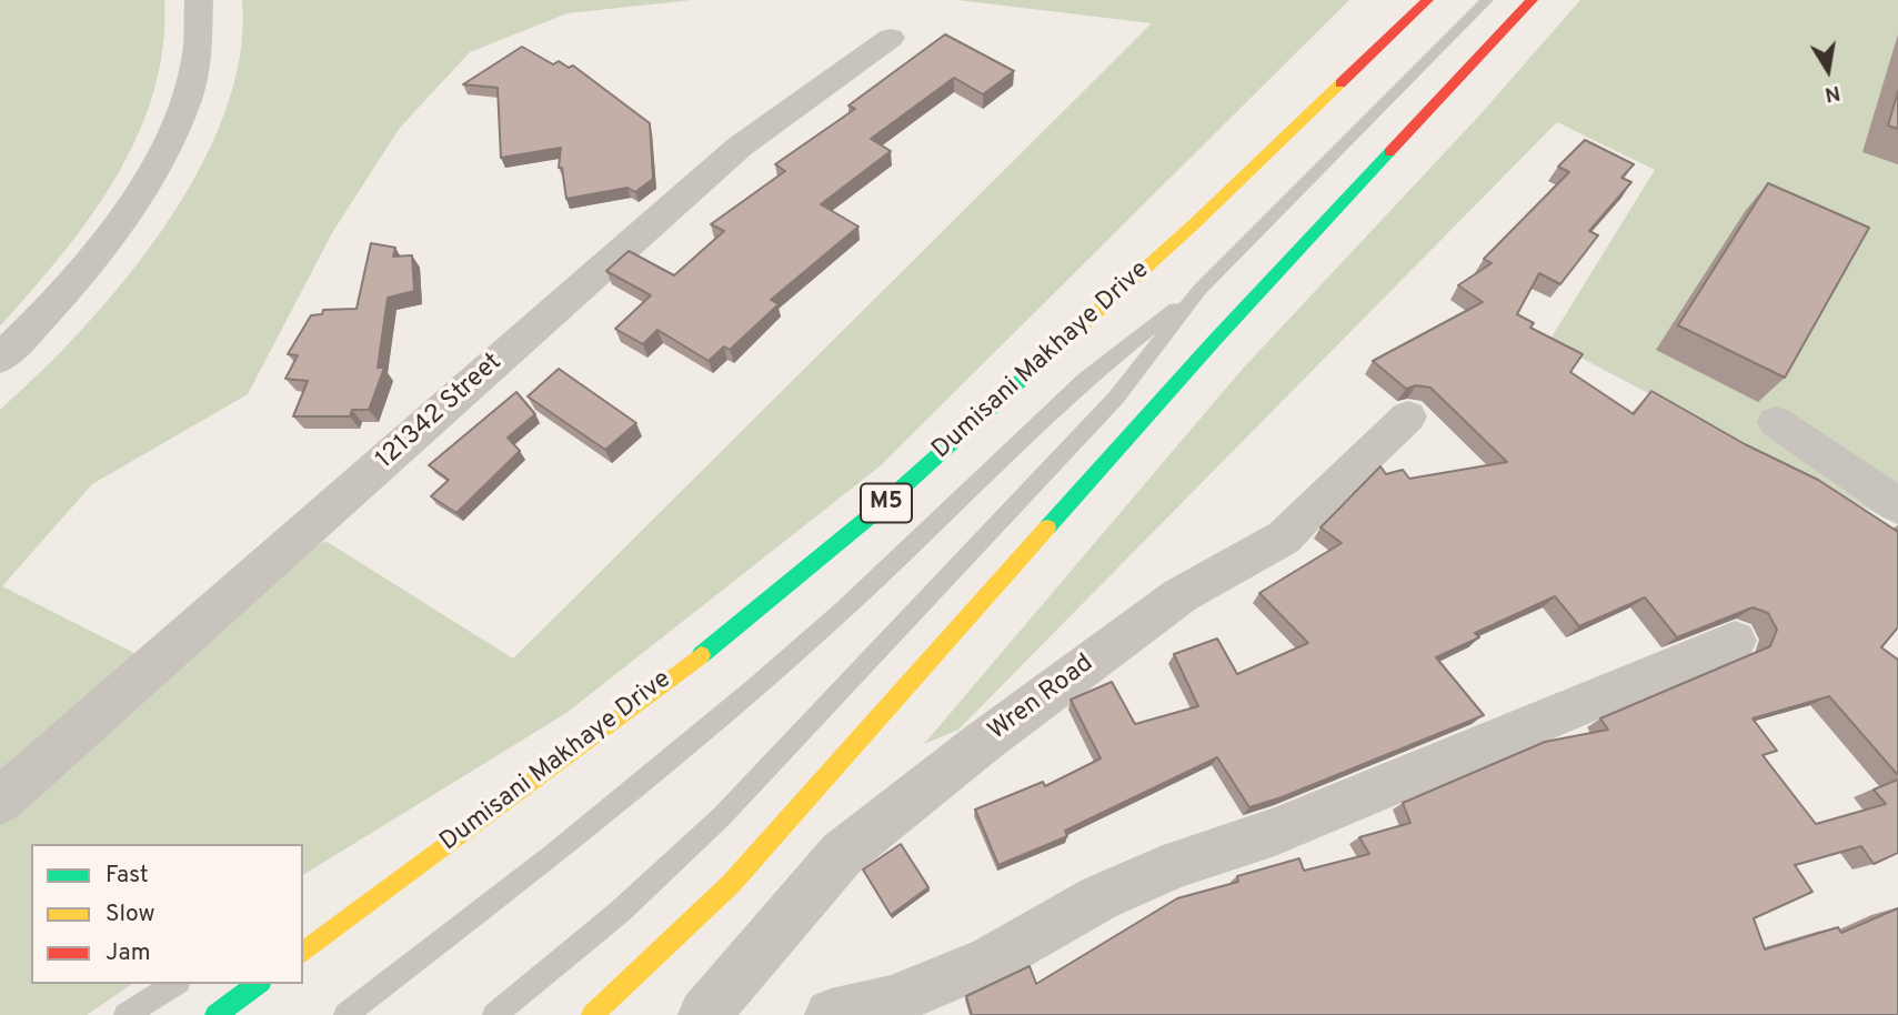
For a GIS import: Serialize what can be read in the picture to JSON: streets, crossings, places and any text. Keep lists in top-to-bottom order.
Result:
{
  "streets": {
    "main road": ["Dumisani Makhaye Drive", "M5"],
    "street": ["121342 Street", "Wren Road"]
  },
  "legend": ["Fast", "Slow", "Jam"],
  "north": "bottom"
}
